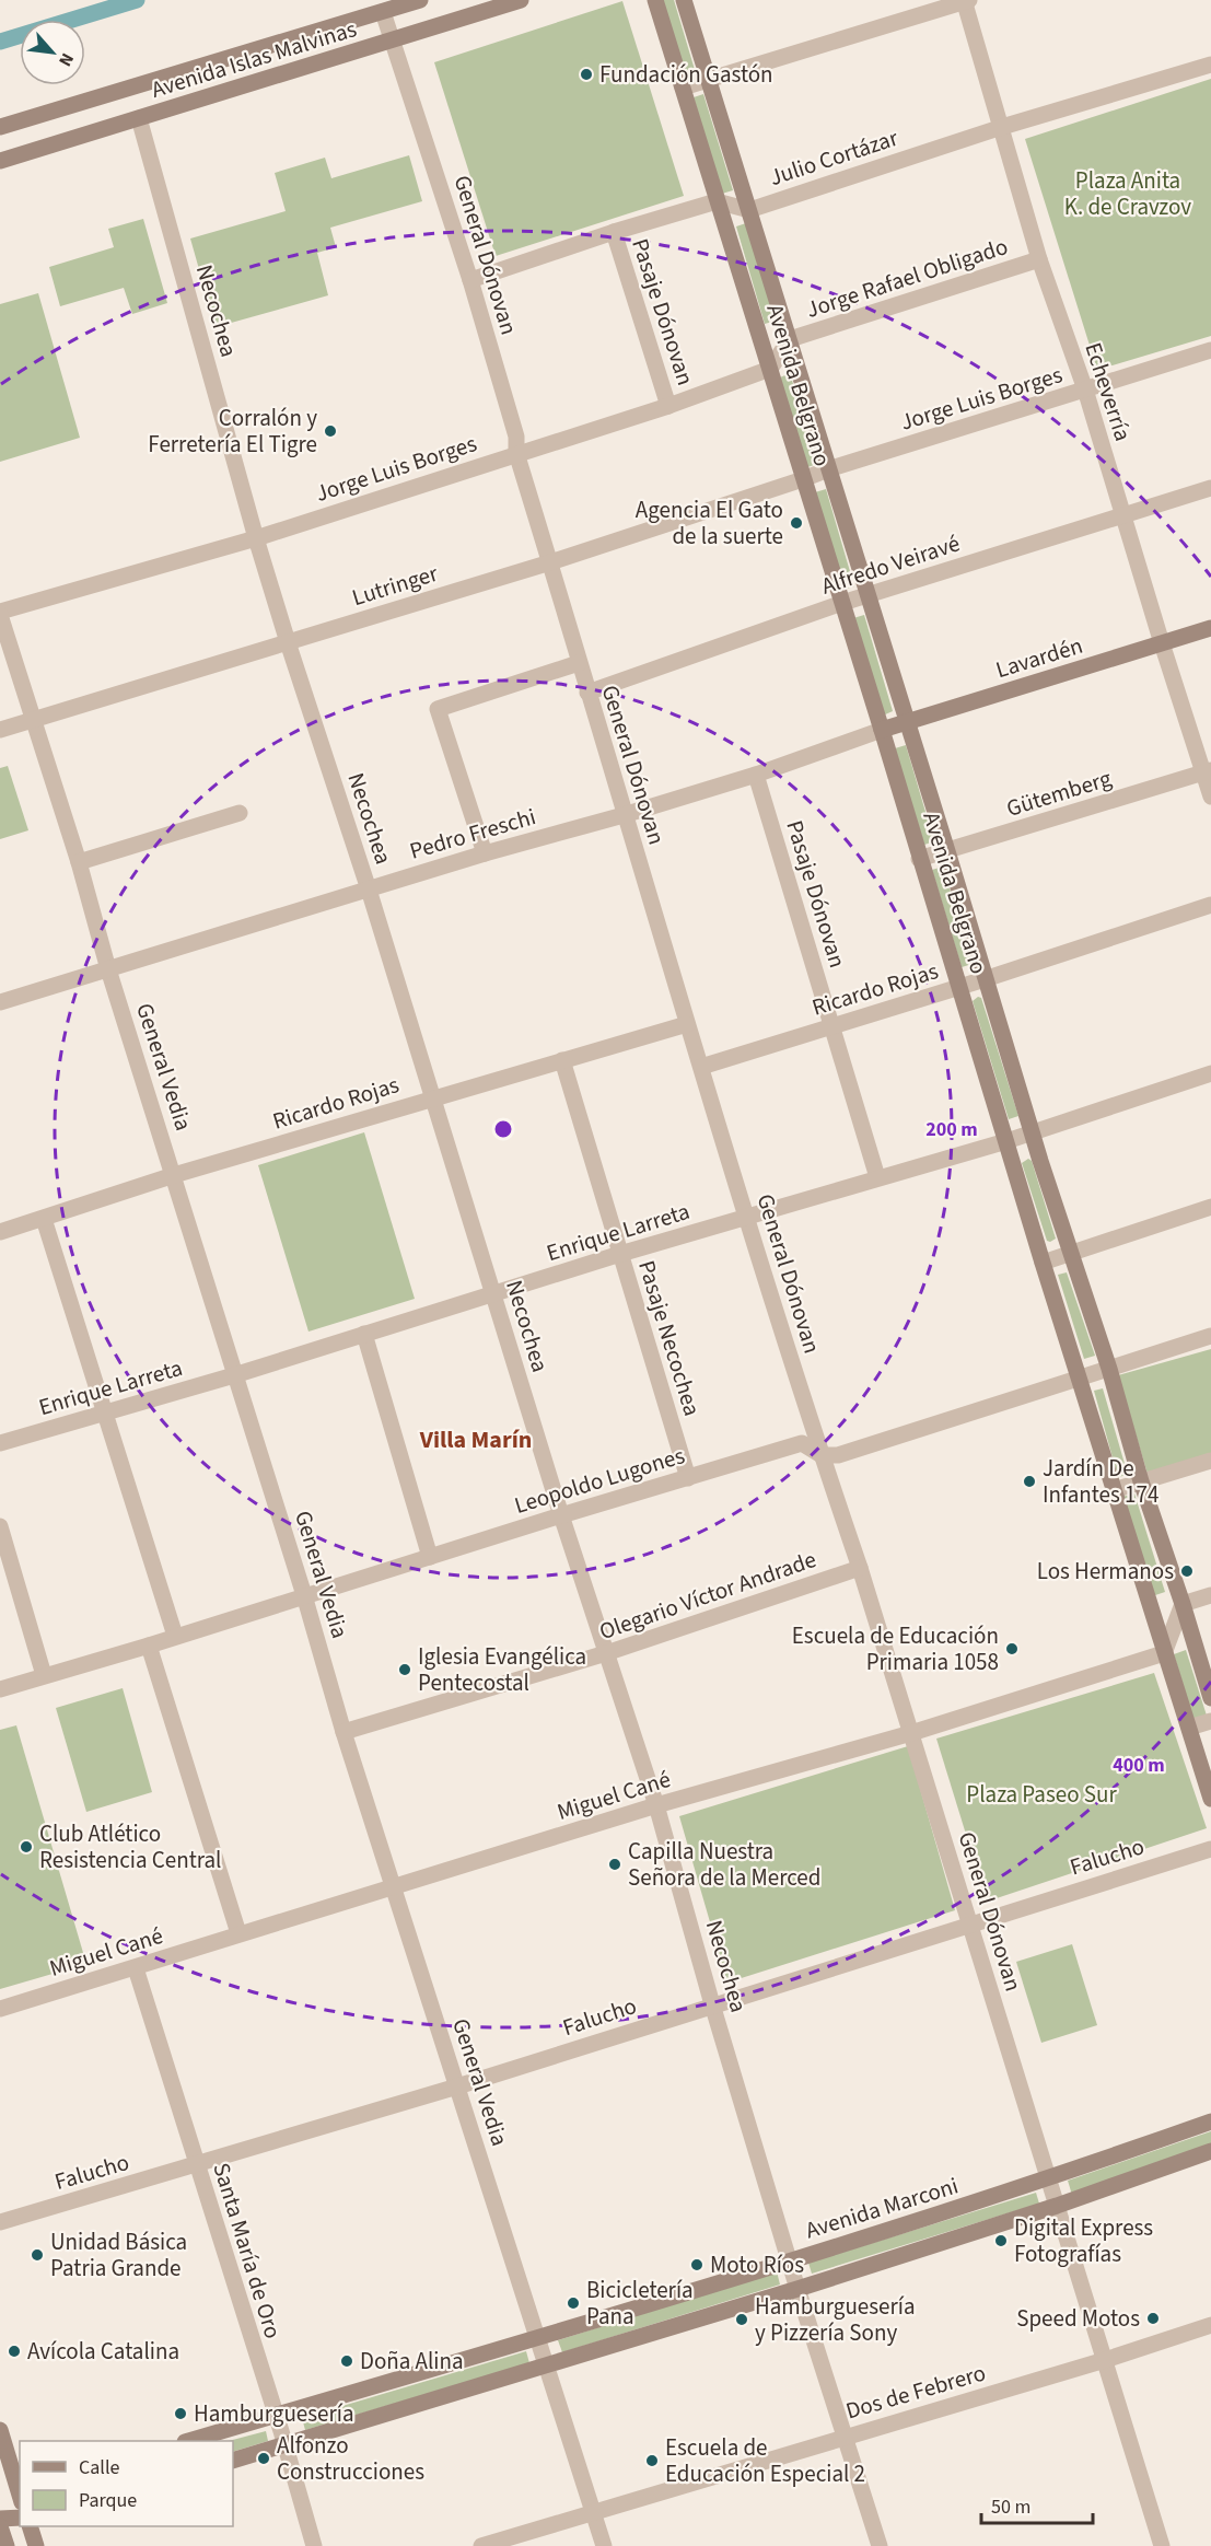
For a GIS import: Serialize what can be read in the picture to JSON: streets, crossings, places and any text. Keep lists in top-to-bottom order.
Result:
{
  "streets": {
    "main road": [
      "Avenida Islas Malvinas",
      "Avenida Belgrano",
      "Lavardén",
      "Avenida Marconi"
    ],
    "street": [
      "Julio Cortázar",
      "General Dónovan",
      "Jorge Rafael Obligado",
      "Necochea",
      "Pasaje Dónovan",
      "Echeverría",
      "Jorge Luis Borges",
      "Alfredo Veiravé",
      "Lutringer",
      "Gütemberg",
      "Pedro Freschi",
      "Ricardo Rojas",
      "General Vedia",
      "Enrique Larreta",
      "Pasaje Necochea",
      "Leopoldo Lugones",
      "Olegario Víctor Andrade",
      "Miguel Cané",
      "Falucho",
      "Santa María de Oro",
      "Dos de Febrero"
    ]
  },
  "crossings": [
    ["Avenida Islas Malvinas", "General Dónovan"],
    ["Avenida Islas Malvinas", "Necochea"],
    ["Julio Cortázar", "Avenida Belgrano"],
    ["Julio Cortázar", "Echeverría"],
    ["General Dónovan", "Jorge Luis Borges"],
    ["General Dónovan", "Alfredo Veiravé"],
    ["General Dónovan", "Lutringer"],
    ["General Dónovan", "Pedro Freschi"],
    ["General Dónovan", "Ricardo Rojas"],
    ["General Dónovan", "Enrique Larreta"],
    ["General Dónovan", "Leopoldo Lugones"],
    ["General Dónovan", "Olegario Víctor Andrade"],
    ["General Dónovan", "Miguel Cané"],
    ["General Dónovan", "Falucho"],
    ["General Dónovan", "Avenida Marconi"],
    ["General Dónovan", "Dos de Febrero"],
    ["Jorge Rafael Obligado", "Avenida Belgrano"],
    ["Jorge Rafael Obligado", "Echeverría"],
    ["Necochea", "Jorge Luis Borges"],
    ["Necochea", "Lutringer"],
    ["Necochea", "Pedro Freschi"],
    ["Necochea", "Ricardo Rojas"],
    ["Necochea", "Enrique Larreta"],
    ["Necochea", "Leopoldo Lugones"],
    ["Necochea", "Olegario Víctor Andrade"],
    ["Necochea", "Miguel Cané"],
    ["Necochea", "Falucho"],
    ["Necochea", "Avenida Marconi"],
    ["Necochea", "Dos de Febrero"],
    ["Pasaje Dónovan", "Jorge Luis Borges"],
    ["Pasaje Dónovan", "Pedro Freschi"],
    ["Pasaje Dónovan", "Ricardo Rojas"],
    ["Pasaje Dónovan", "Enrique Larreta"],
    ["Avenida Belgrano", "Jorge Luis Borges"],
    ["Avenida Belgrano", "Alfredo Veiravé"],
    ["Avenida Belgrano", "Lutringer"],
    ["Avenida Belgrano", "Lavardén"],
    ["Avenida Belgrano", "Gütemberg"],
    ["Avenida Belgrano", "Pedro Freschi"],
    ["Avenida Belgrano", "Ricardo Rojas"],
    ["Avenida Belgrano", "Enrique Larreta"],
    ["Avenida Belgrano", "Leopoldo Lugones"],
    ["Avenida Belgrano", "Miguel Cané"],
    ["Echeverría", "Jorge Luis Borges"],
    ["Echeverría", "Alfredo Veiravé"],
    ["Echeverría", "Lavardén"],
    ["Echeverría", "Gütemberg"],
    ["Jorge Luis Borges", "Lutringer"],
    ["Jorge Luis Borges", "General Vedia"],
    ["Lutringer", "General Vedia"],
    ["Lavardén", "Pedro Freschi"],
    ["Pedro Freschi", "General Vedia"],
    ["Ricardo Rojas", "General Vedia"],
    ["Ricardo Rojas", "Pasaje Necochea"],
    ["General Vedia", "Enrique Larreta"],
    ["General Vedia", "Leopoldo Lugones"],
    ["General Vedia", "Olegario Víctor Andrade"],
    ["General Vedia", "Miguel Cané"],
    ["General Vedia", "Falucho"],
    ["General Vedia", "Avenida Marconi"],
    ["General Vedia", "Dos de Febrero"],
    ["Enrique Larreta", "Pasaje Necochea"],
    ["Pasaje Necochea", "Leopoldo Lugones"],
    ["Miguel Cané", "Santa María de Oro"],
    ["Falucho", "Santa María de Oro"],
    ["Avenida Marconi", "Santa María de Oro"]
  ],
  "districts": ["Villa Marín"],
  "parks": ["Plaza Anita K. de Cravzov", "Plaza Paseo Sur"],
  "places": [
    "Fundación Gastón",
    "Corralón y Ferretería El Tigre",
    "Agencia El Gato de la suerte",
    "Jardín De Infantes 174",
    "Los Hermanos",
    "Escuela de Educación Primaria 1058",
    "Iglesia Evangélica Pentecostal",
    "Club Atlético Resistencia Central",
    "Capilla Nuestra Señora de la Merced",
    "Digital Express Fotografías",
    "Unidad Básica Patria Grande",
    "Moto Ríos",
    "Bicicletería Pana",
    "Speed Motos",
    "Hamburguesería y Pizzería Sony",
    "Avícola Catalina",
    "Doña Alina",
    "Hamburguesería",
    "Alfonzo Construcciones",
    "Escuela de Educación Especial 2"
  ],
  "legend": ["Calle", "Parque"],
  "scale_bar": "50 m",
  "north": "bottom right",
  "rings": ["200 m", "400 m"]
}
